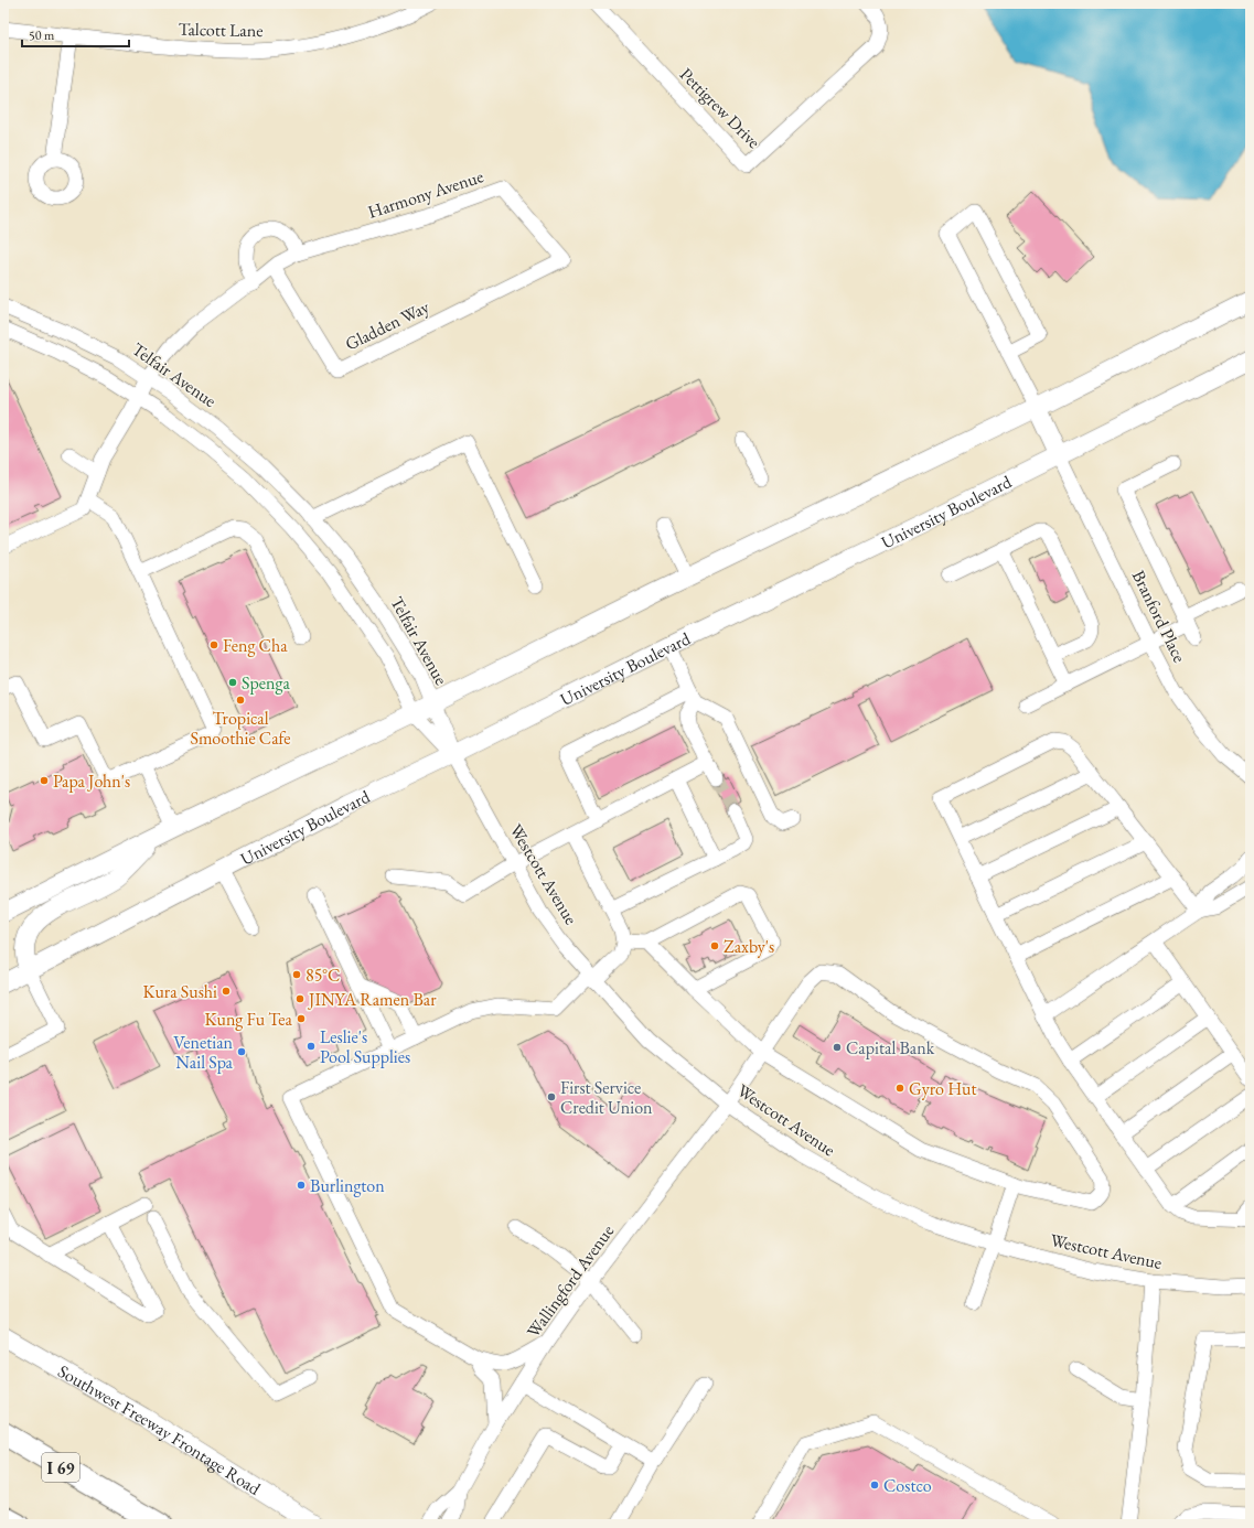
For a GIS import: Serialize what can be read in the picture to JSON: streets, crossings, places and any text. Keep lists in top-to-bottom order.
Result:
{
  "streets": {
    "highway": ["I 69"],
    "main road": ["University Boulevard", "Southwest Freeway Frontage Road"],
    "street": [
      "Talcott Lane",
      "Pettigrew Drive",
      "Harmony Avenue",
      "Gladden Way",
      "Telfair Avenue",
      "Branford Place",
      "Westcott Avenue",
      "Wallingford Avenue"
    ]
  },
  "crossings": [
    ["Harmony Avenue", "Gladden Way"],
    ["Harmony Avenue", "Telfair Avenue"],
    ["Telfair Avenue", "University Boulevard"],
    ["Telfair Avenue", "Westcott Avenue"],
    ["University Boulevard", "Branford Place"],
    ["University Boulevard", "Westcott Avenue"],
    ["Westcott Avenue", "Wallingford Avenue"]
  ],
  "places": [
    "Feng Cha",
    "Spenga",
    "Tropical Smoothie Cafe",
    "Papa John's",
    "Zaxby's",
    "85°C",
    "Kura Sushi",
    "JINYA Ramen Bar",
    "Kung Fu Tea",
    "Leslie's Pool Supplies",
    "Capital Bank",
    "Venetian Nail Spa",
    "Gyro Hut",
    "First Service Credit Union",
    "Burlington",
    "Costco"
  ],
  "scale_bar": "50 m"
}
